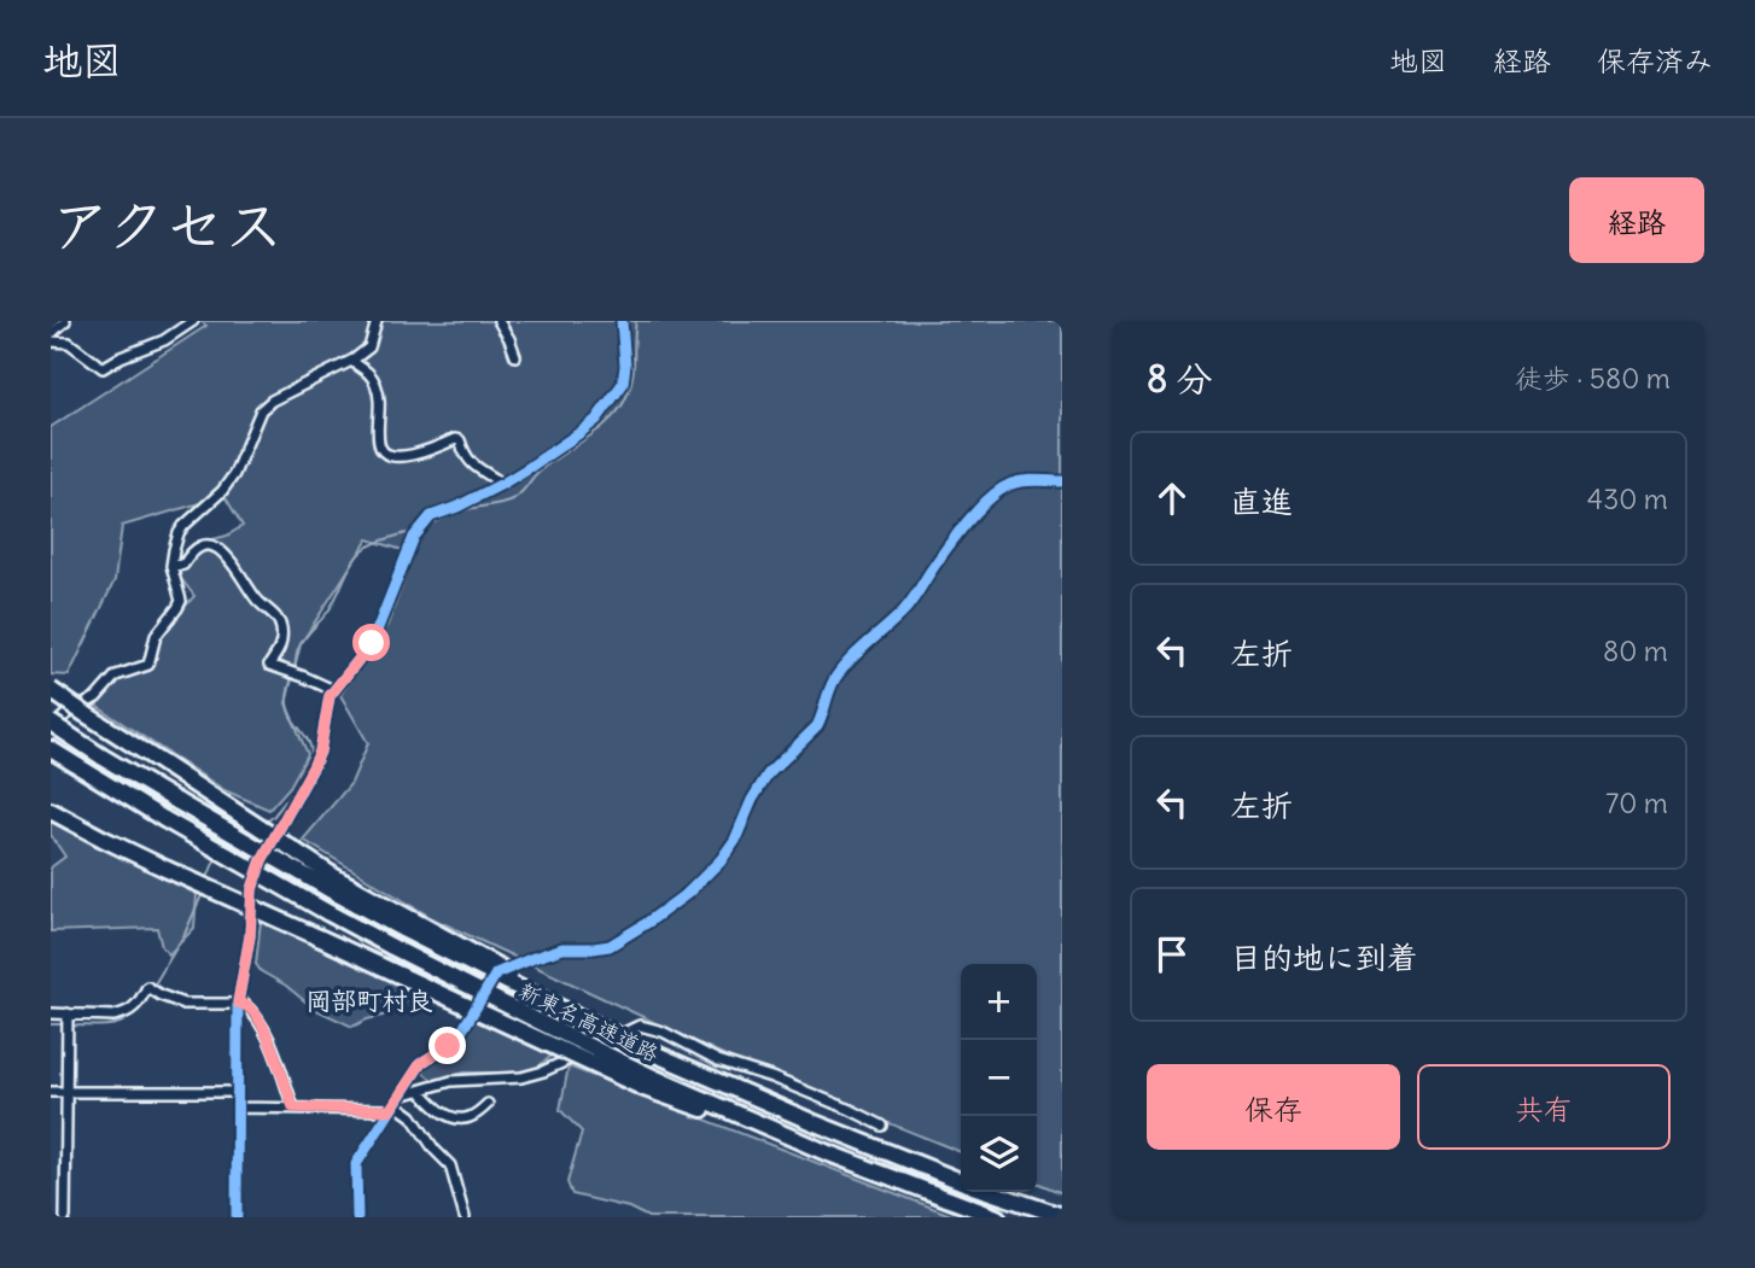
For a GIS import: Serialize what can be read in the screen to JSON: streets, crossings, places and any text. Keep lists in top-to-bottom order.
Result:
{
  "streets": {
    "highway": ["新東名高速道路"]
  },
  "districts": ["岡部町村良"],
  "page": {
    "header": "地図",
    "nav": ["地図", "経路", "保存済み"],
    "title": "アクセス",
    "buttons": [
      "経路",
      ["保存", "共有"]
    ],
    "heading": ["8 分", "徒歩 · 580 m"],
    "list": [
      ["直進", "430 m"],
      ["左折", "80 m"],
      ["左折", "70 m"],
      "目的地に到着"
    ],
    "map_buttons": ["+", "−"]
  }
}
